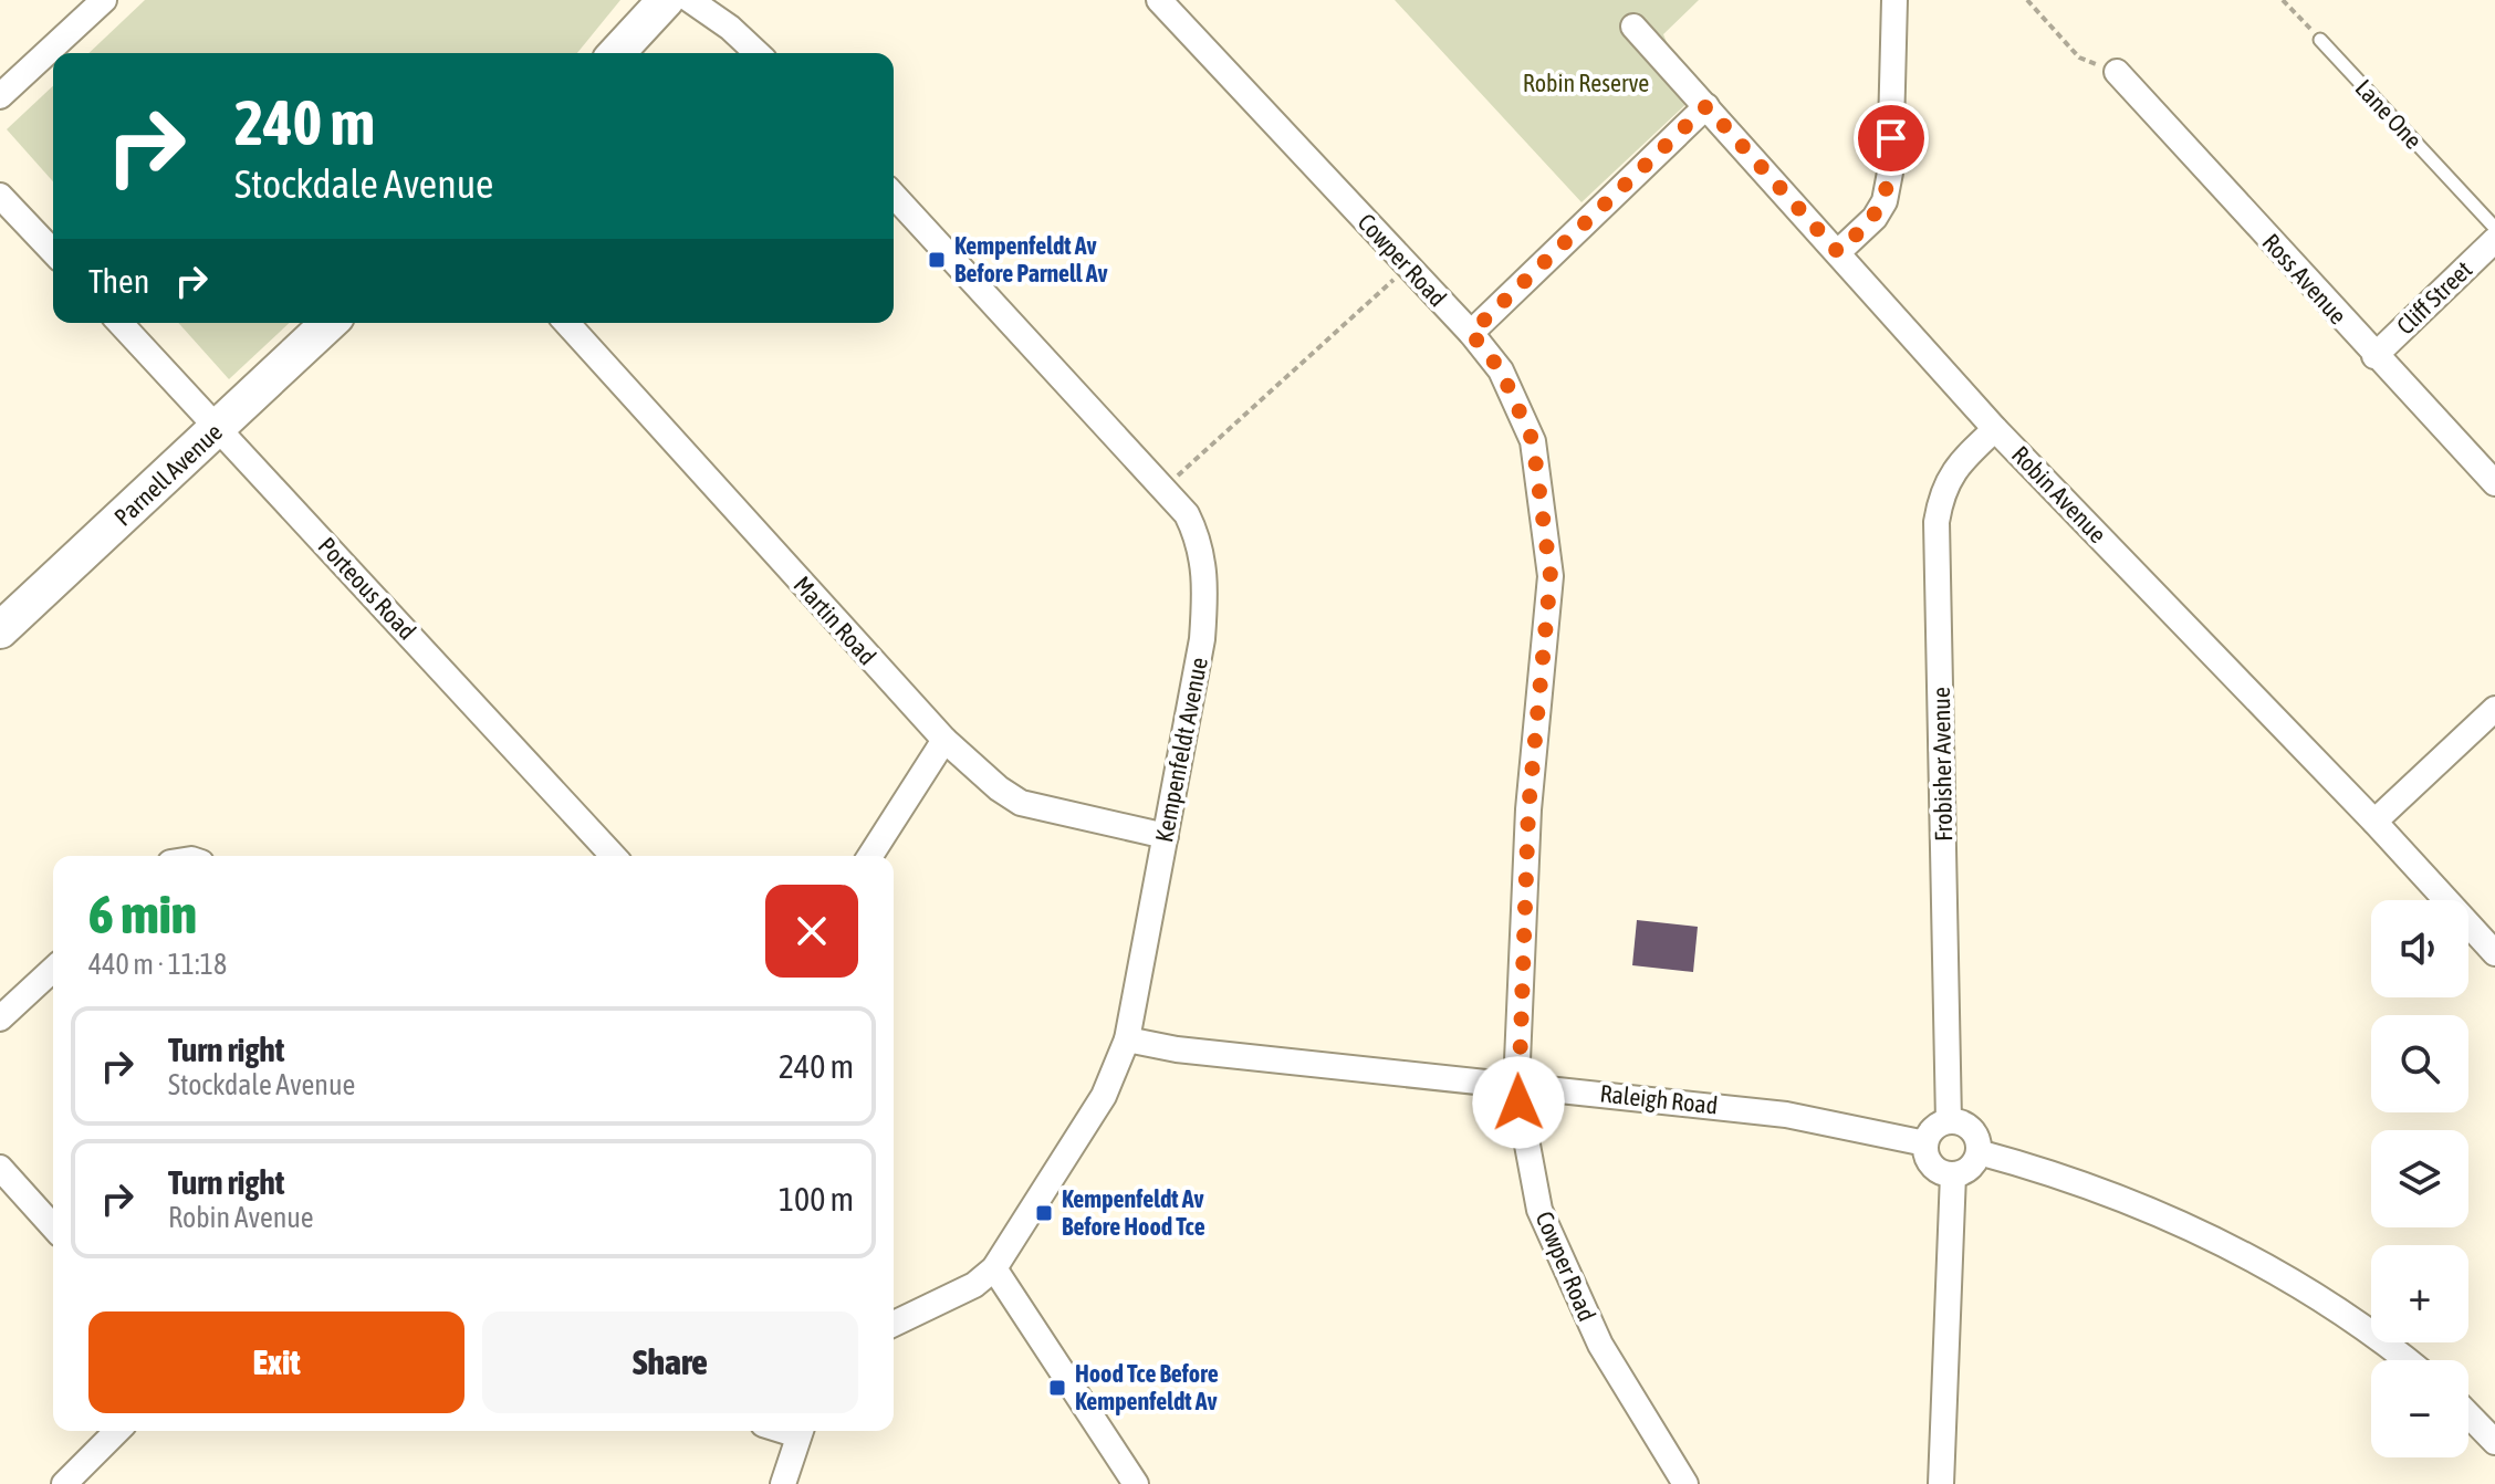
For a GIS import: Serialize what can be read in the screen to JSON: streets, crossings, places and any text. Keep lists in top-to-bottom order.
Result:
{
  "streets": {
    "street": [
      "Cowper Road",
      "Ross Avenue",
      "Cliff Street",
      "Parnell Avenue",
      "Robin Avenue",
      "Porteous Road",
      "Martin Road",
      "Kempenfeldt Avenue",
      "Frobisher Avenue",
      "Raleigh Road"
    ],
    "lane": ["Lane One"]
  },
  "crossings": [
    ["Cowper Road", "Raleigh Road"],
    ["Ross Avenue", "Cliff Street"],
    ["Parnell Avenue", "Porteous Road"],
    ["Robin Avenue", "Frobisher Avenue"],
    ["Martin Road", "Kempenfeldt Avenue"],
    ["Kempenfeldt Avenue", "Raleigh Road"],
    ["Frobisher Avenue", "Raleigh Road"]
  ],
  "parks": ["Robin Reserve"],
  "places": {
    "transit": ["Kempenfeldt Av Before Parnell Av", "Kempenfeldt Av Before Hood Tce", "Hood Tce Before Kempenfeldt Av"]
  },
  "page": {
    "turn": ["240 m", "Stockdale Avenue"],
    "then": "Then",
    "heading": ["6 min", "440 m · 11:18"],
    "map_buttons": ["+", "−"],
    "list": [
      {
        "name": "Turn right",
        "note": "Stockdale Avenue",
        "value": "240 m"
      },
      {
        "name": "Turn right",
        "note": "Robin Avenue",
        "value": "100 m"
      }
    ],
    "buttons": ["Exit", "Share"]
  }
}
